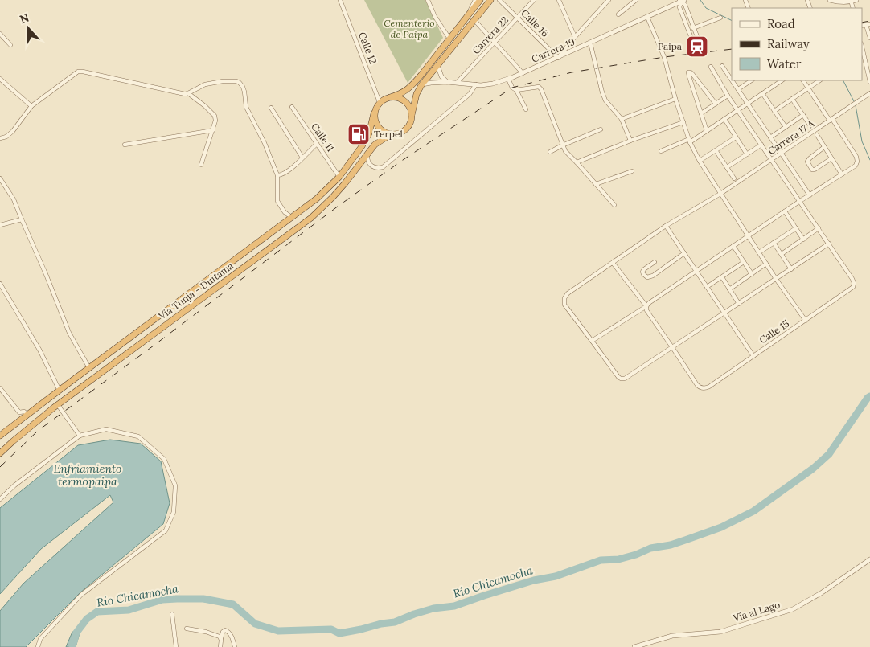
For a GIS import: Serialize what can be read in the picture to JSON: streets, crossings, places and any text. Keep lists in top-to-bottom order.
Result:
{
  "streets": {
    "highway": ["Vía Tunja - Duitama"],
    "street": [
      "Calle 16",
      "Carrera 22",
      "Calle 12",
      "Carrera 19",
      "Calle 11",
      "Carrera 17 A",
      "Calle 15",
      "Vía al Lago"
    ]
  },
  "crossings": [
    ["Calle 16", "Carrera 22"],
    ["Calle 16", "Carrera 19"],
    ["Carrera 22", "Carrera 19"],
    ["Calle 12", "Vía Tunja - Duitama"],
    ["Calle 11", "Vía Tunja - Duitama"]
  ],
  "water": ["Enfriamiento termopaipa", "Río Chicamocha"],
  "parks": ["Cementerio de Paipa"],
  "places": {
    "station": ["Paipa"],
    "fuel station": ["Terpel"]
  },
  "legend": ["Road", "Railway", "Water"],
  "north": "top"
}
